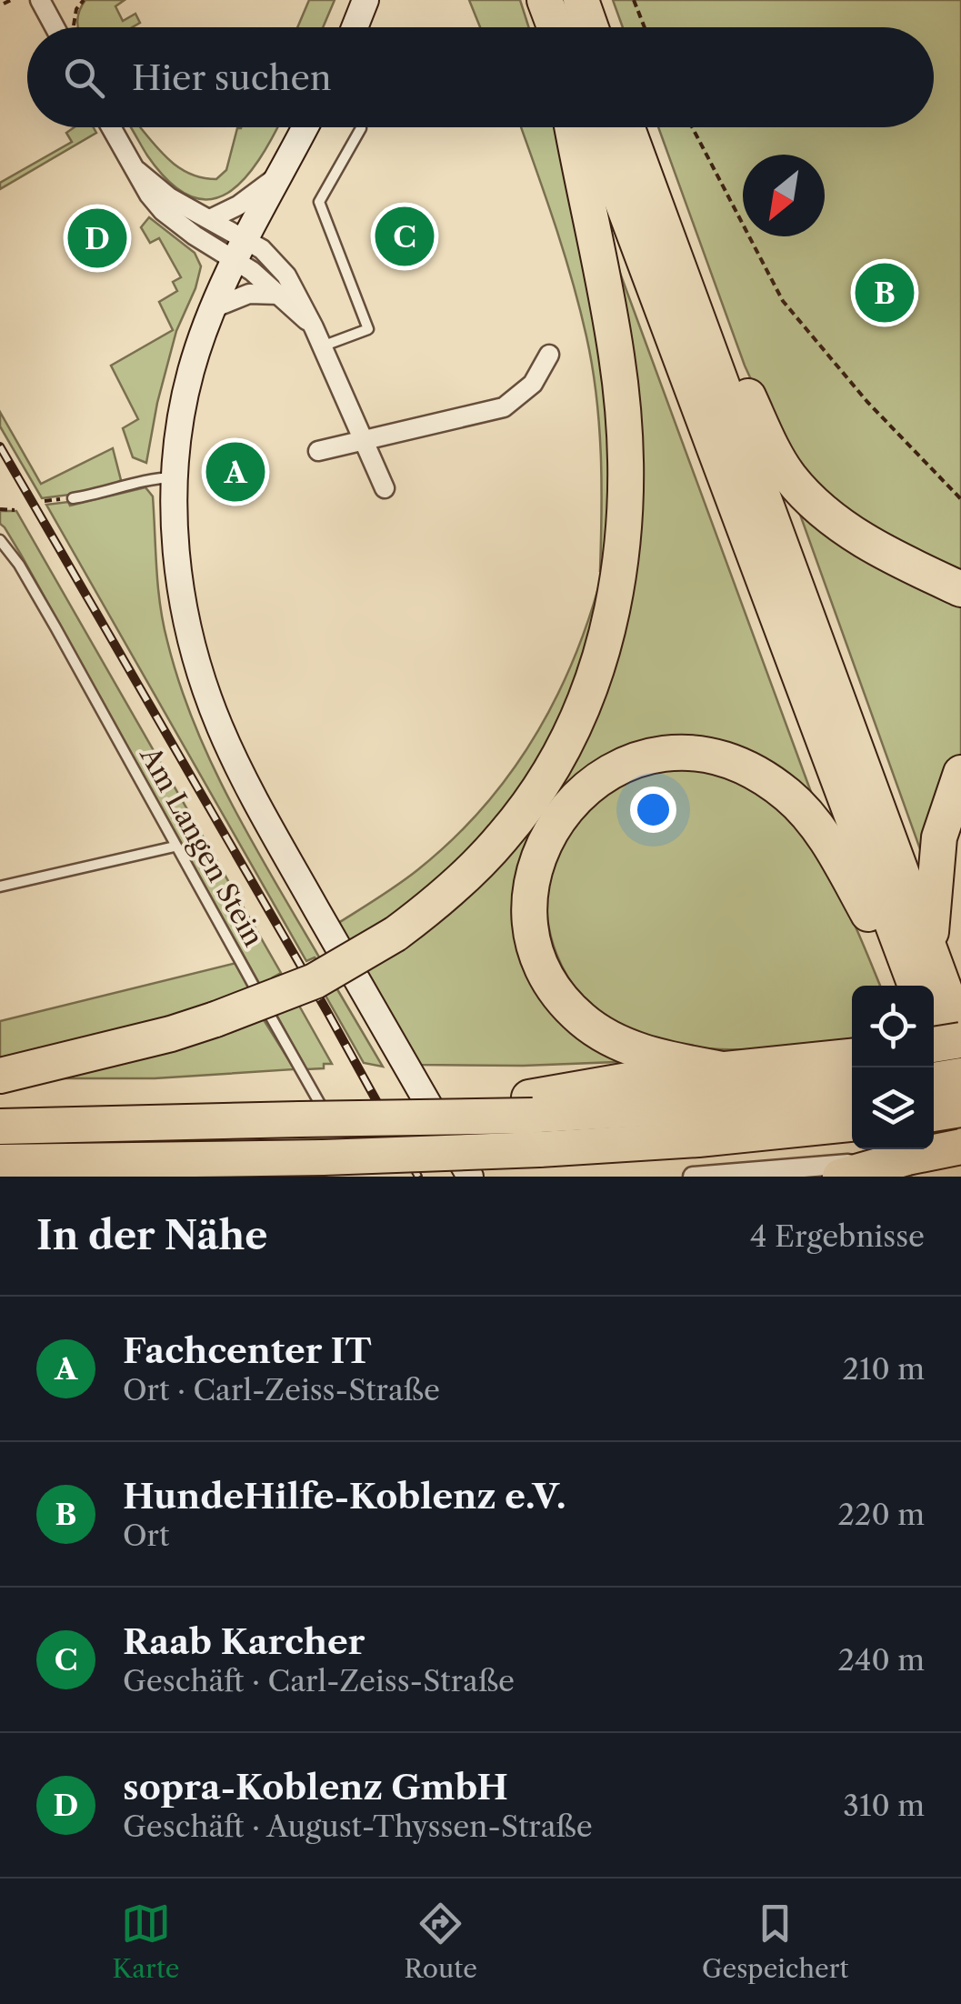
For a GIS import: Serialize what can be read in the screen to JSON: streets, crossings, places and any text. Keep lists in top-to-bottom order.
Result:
{
  "streets": {
    "lane": ["Am Langen Stein"]
  },
  "north": "bottom left",
  "page": {
    "search": "Hier suchen",
    "pins": [
      "C",
      "D",
      "B",
      "A"
    ],
    "heading": ["In der Nähe", "4 Ergebnisse"],
    "list": [
      {
        "mark": "A",
        "name": "Fachcenter IT",
        "note": "Ort · Carl-Zeiss-Straße",
        "value": "210 m"
      },
      {
        "mark": "B",
        "name": "HundeHilfe-Koblenz e.V.",
        "note": "Ort",
        "value": "220 m"
      },
      {
        "mark": "C",
        "name": "Raab Karcher",
        "note": "Geschäft · Carl-Zeiss-Straße",
        "value": "240 m"
      },
      {
        "mark": "D",
        "name": "sopra-Koblenz GmbH",
        "note": "Geschäft · August-Thyssen-Straße",
        "value": "310 m"
      }
    ],
    "nav": ["Karte", "Route", "Gespeichert"]
  }
}
